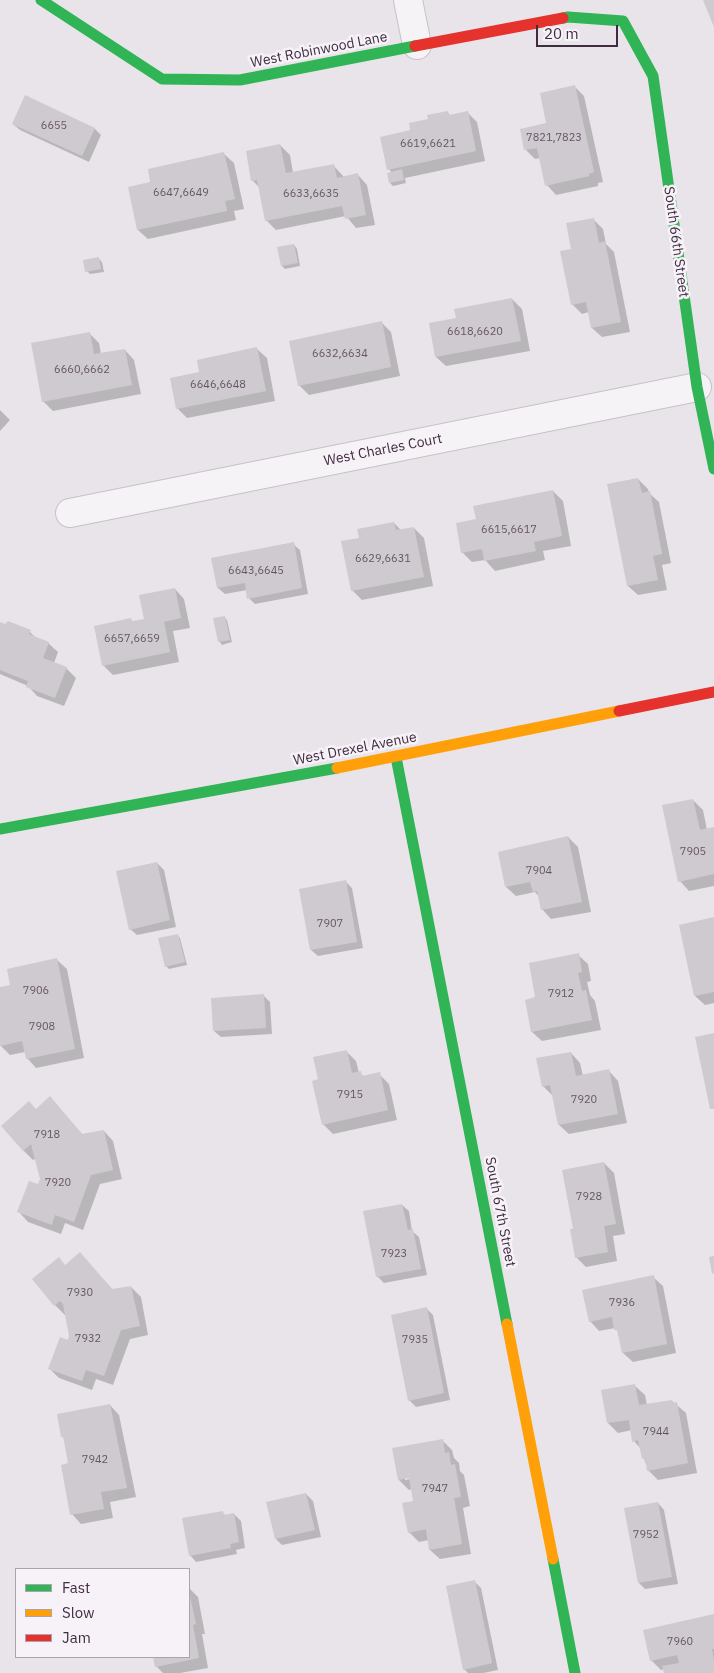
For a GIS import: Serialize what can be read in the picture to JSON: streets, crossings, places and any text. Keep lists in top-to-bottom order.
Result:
{
  "streets": {
    "street": [
      "West Robinwood Lane",
      "South 66th Street",
      "West Charles Court",
      "West Drexel Avenue",
      "South 67th Street"
    ]
  },
  "crossings": [
    ["West Robinwood Lane", "South 66th Street"],
    ["South 66th Street", "West Charles Court"],
    ["West Drexel Avenue", "South 67th Street"]
  ],
  "house_numbers": [
    "6655",
    "7821,7823",
    "6619,6621",
    "6647,6649",
    "6633,6635",
    "6618,6620",
    "6632,6634",
    "6660,6662",
    "6646,6648",
    "6615,6617",
    "6629,6631",
    "6643,6645",
    "6657,6659",
    "7905",
    "7904",
    "7907",
    "7906",
    "7912",
    "7908",
    "7915",
    "7920",
    "7918",
    "7920",
    "7928",
    "7923",
    "7930",
    "7936",
    "7932",
    "7935",
    "7944",
    "7942",
    "7947",
    "7952",
    "7960"
  ],
  "legend": ["Fast", "Slow", "Jam"],
  "scale_bar": "20 m"
}
